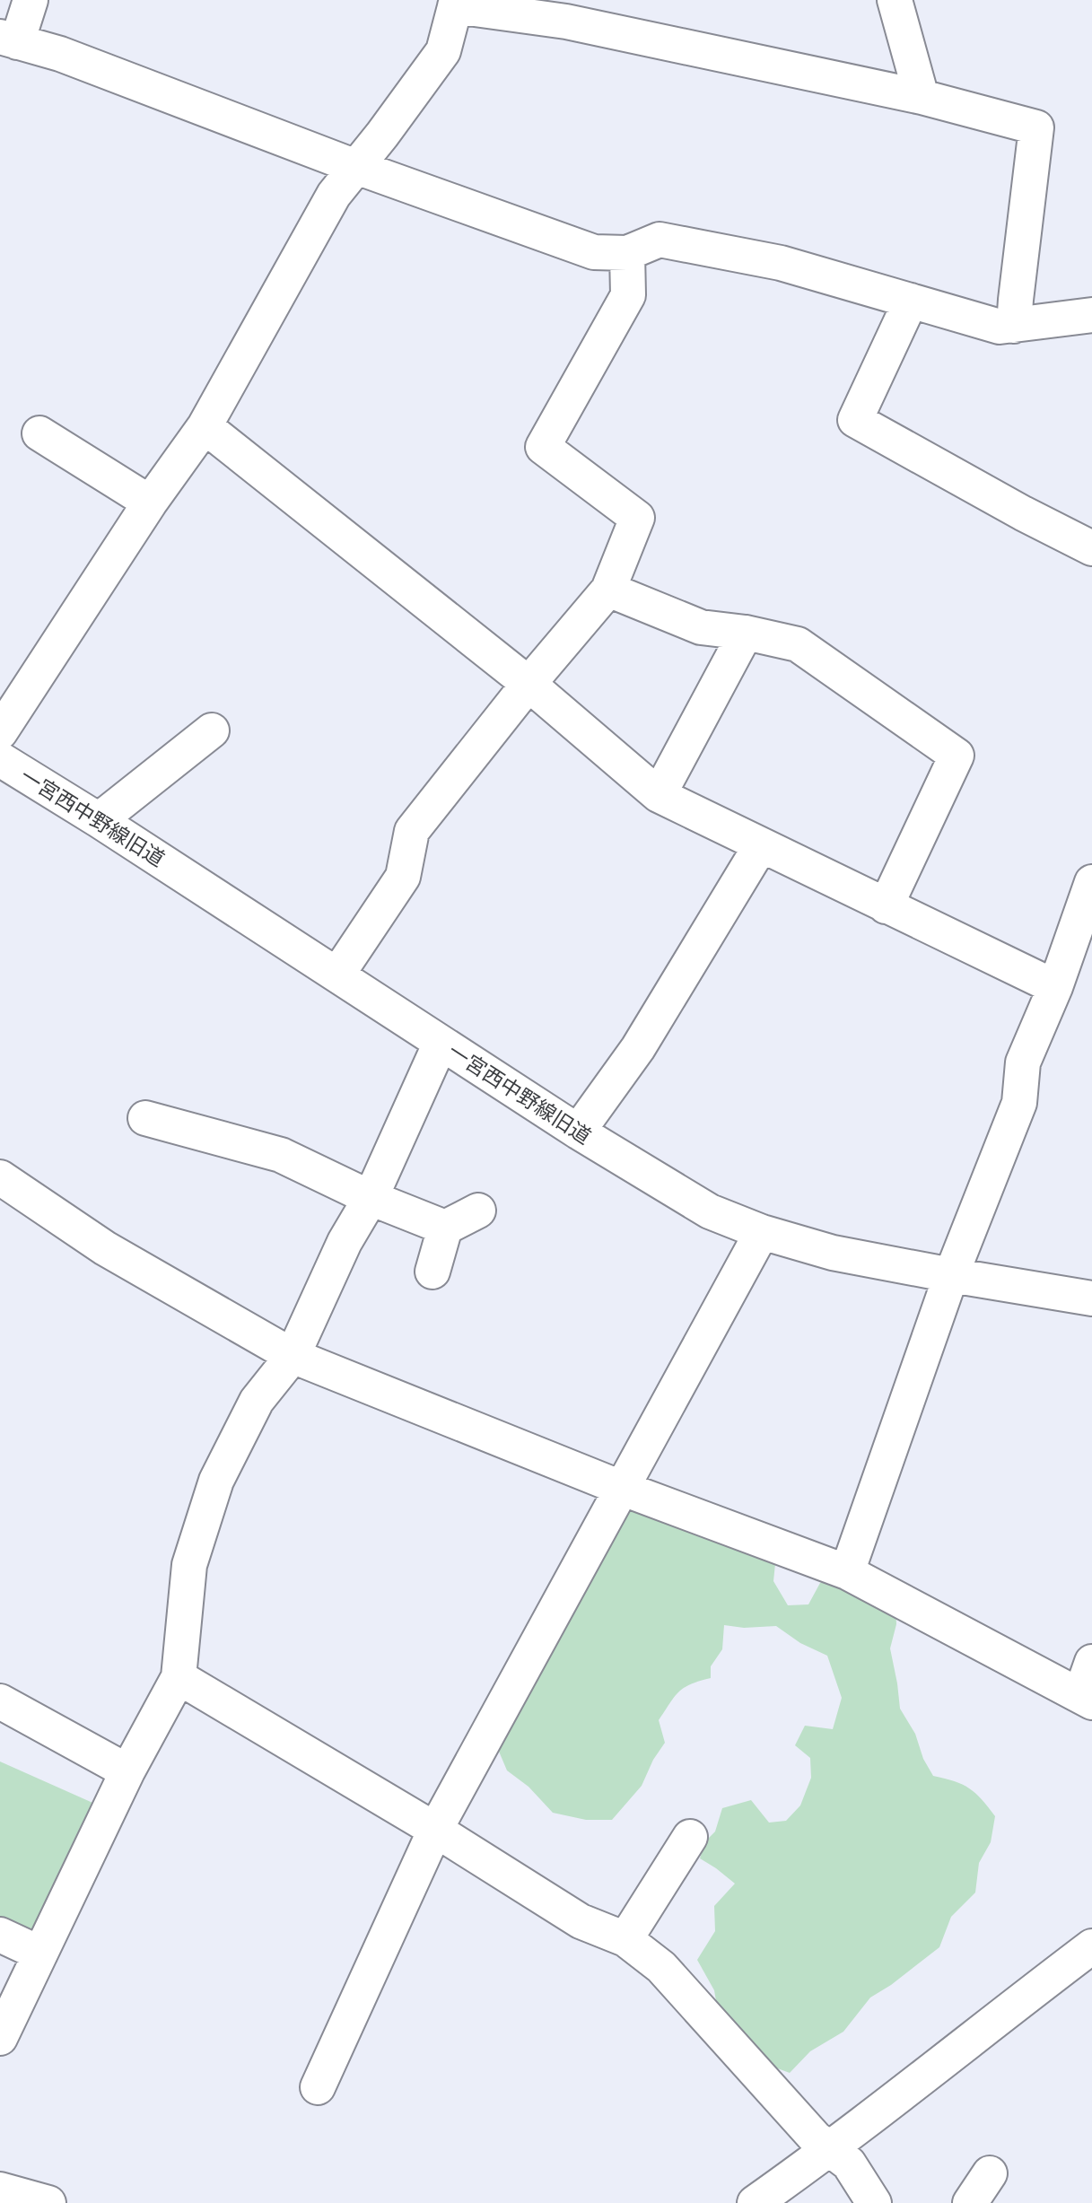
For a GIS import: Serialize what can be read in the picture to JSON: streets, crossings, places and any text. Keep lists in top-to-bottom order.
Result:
{
  "streets": {
    "street": ["一宮西中野線旧道"]
  }
}
